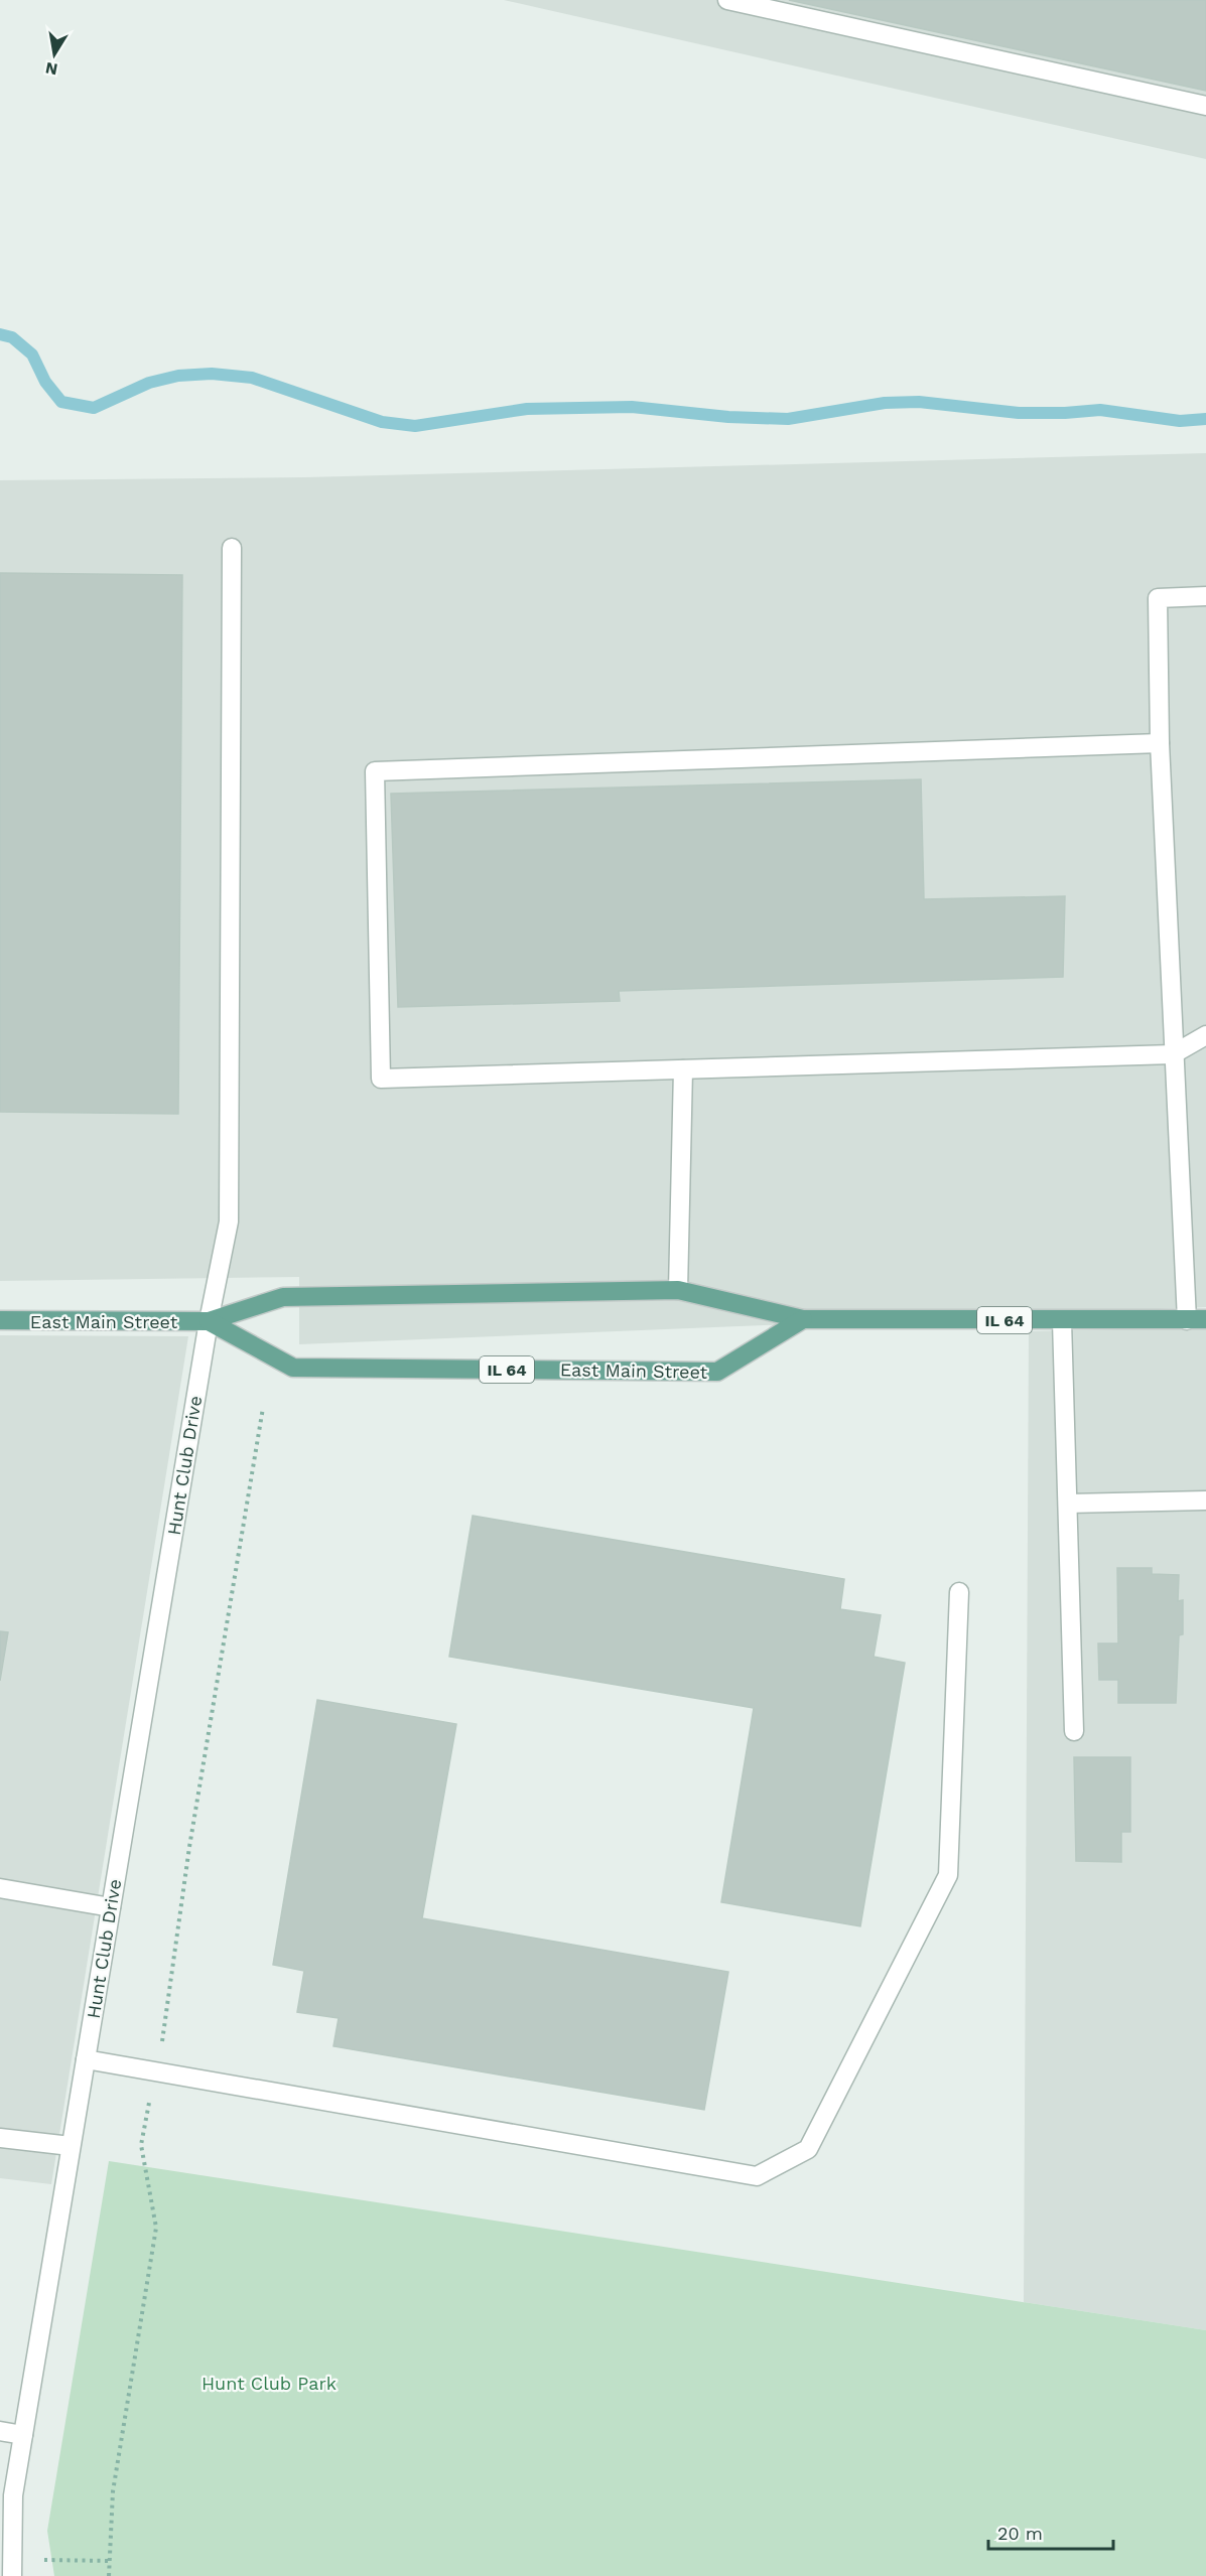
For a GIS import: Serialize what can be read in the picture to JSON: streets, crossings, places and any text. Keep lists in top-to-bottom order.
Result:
{
  "streets": {
    "main road": ["IL 64", "East Main Street"],
    "street": ["Hunt Club Drive"]
  },
  "crossings": [
    ["East Main Street", "Hunt Club Drive"]
  ],
  "parks": ["Hunt Club Park"],
  "scale_bar": "20 m",
  "north": "bottom"
}
